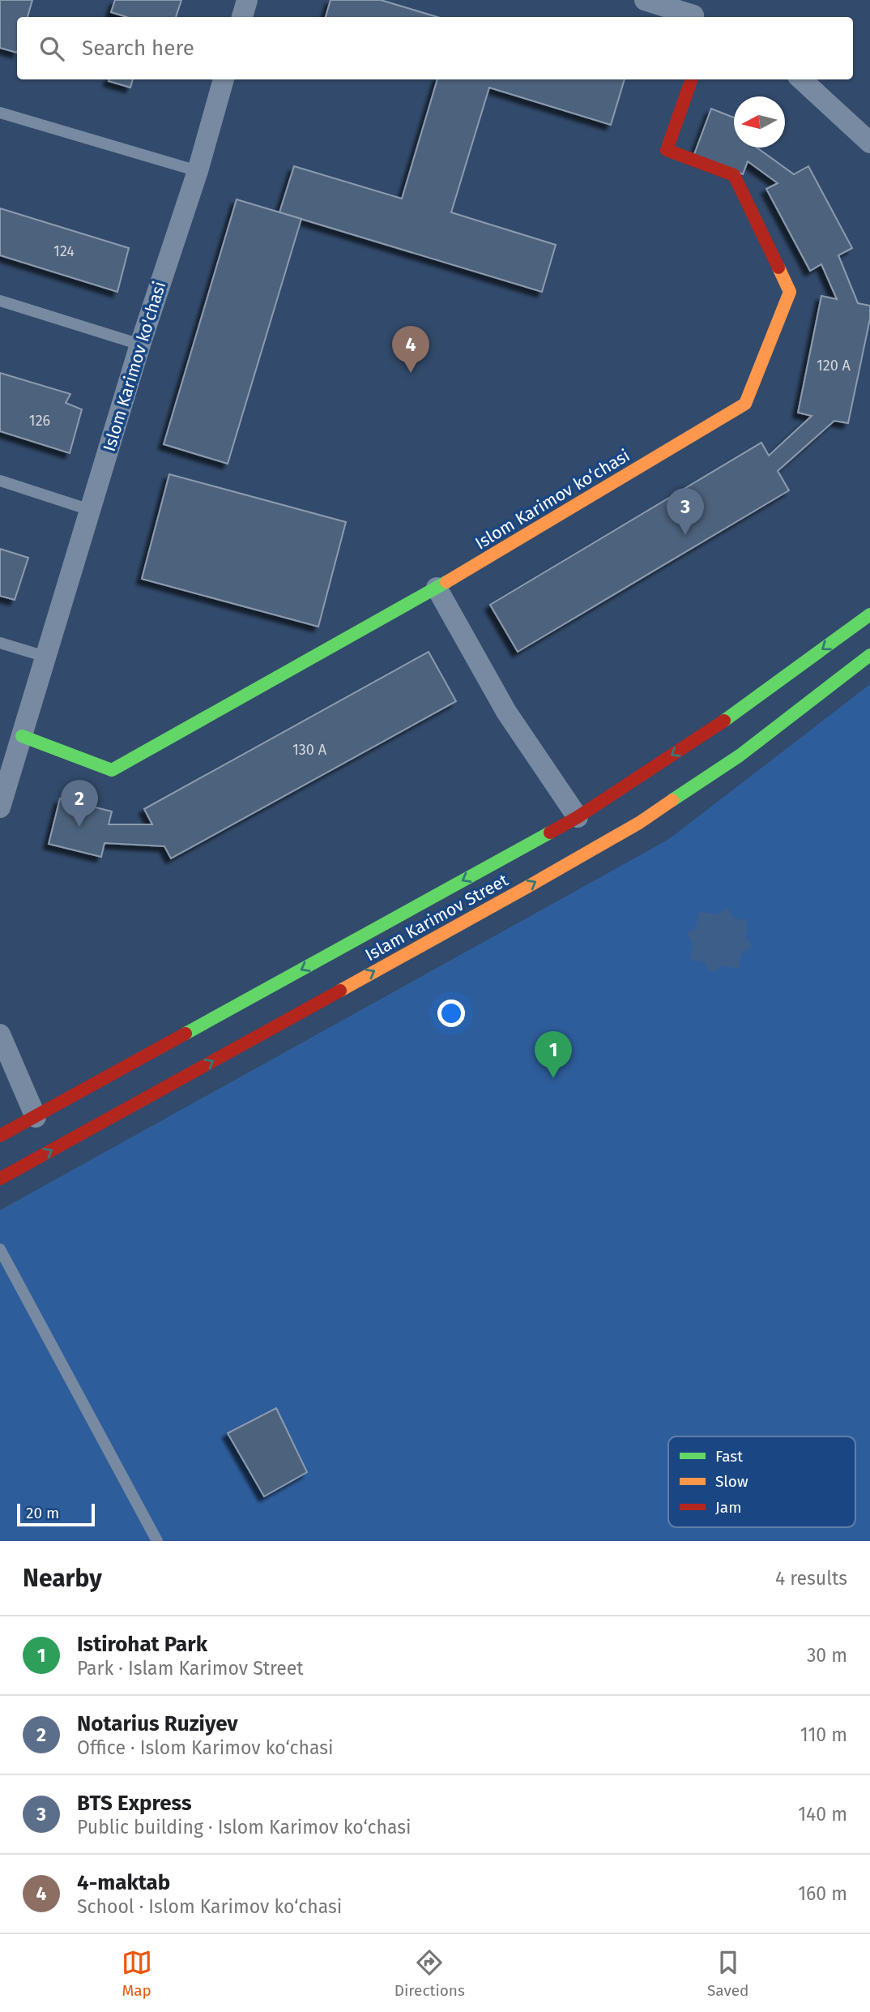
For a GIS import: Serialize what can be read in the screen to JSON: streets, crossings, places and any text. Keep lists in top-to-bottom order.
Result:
{
  "streets": {
    "main road": ["Islom Karimov ko‘chasi", "Islam Karimov Street"],
    "street": ["Islom Karimov ko'chasi"]
  },
  "crossings": [
    ["Islom Karimov ko'chasi", "Islom Karimov ko‘chasi"]
  ],
  "house_numbers": [
    "124",
    "120 А",
    "126",
    "130 А"
  ],
  "legend": ["Fast", "Slow", "Jam"],
  "scale_bar": "20 m",
  "north": "left",
  "page": {
    "search": "Search here",
    "pins": [
      "4",
      "3",
      "2",
      "1"
    ],
    "scale": "20 m",
    "heading": ["Nearby", "4 results"],
    "list": [
      {
        "mark": "1",
        "name": "Istirohat Park",
        "note": "Park · Islam Karimov Street",
        "value": "30 m"
      },
      {
        "mark": "2",
        "name": "Notarius Ruziyev",
        "note": "Office · Islom Karimov ko‘chasi",
        "value": "110 m"
      },
      {
        "mark": "3",
        "name": "BTS Express",
        "note": "Public building · Islom Karimov ko‘chasi",
        "value": "140 m"
      },
      {
        "mark": "4",
        "name": "4-maktab",
        "note": "School · Islom Karimov ko‘chasi",
        "value": "160 m"
      }
    ],
    "nav": ["Map", "Directions", "Saved"]
  }
}
